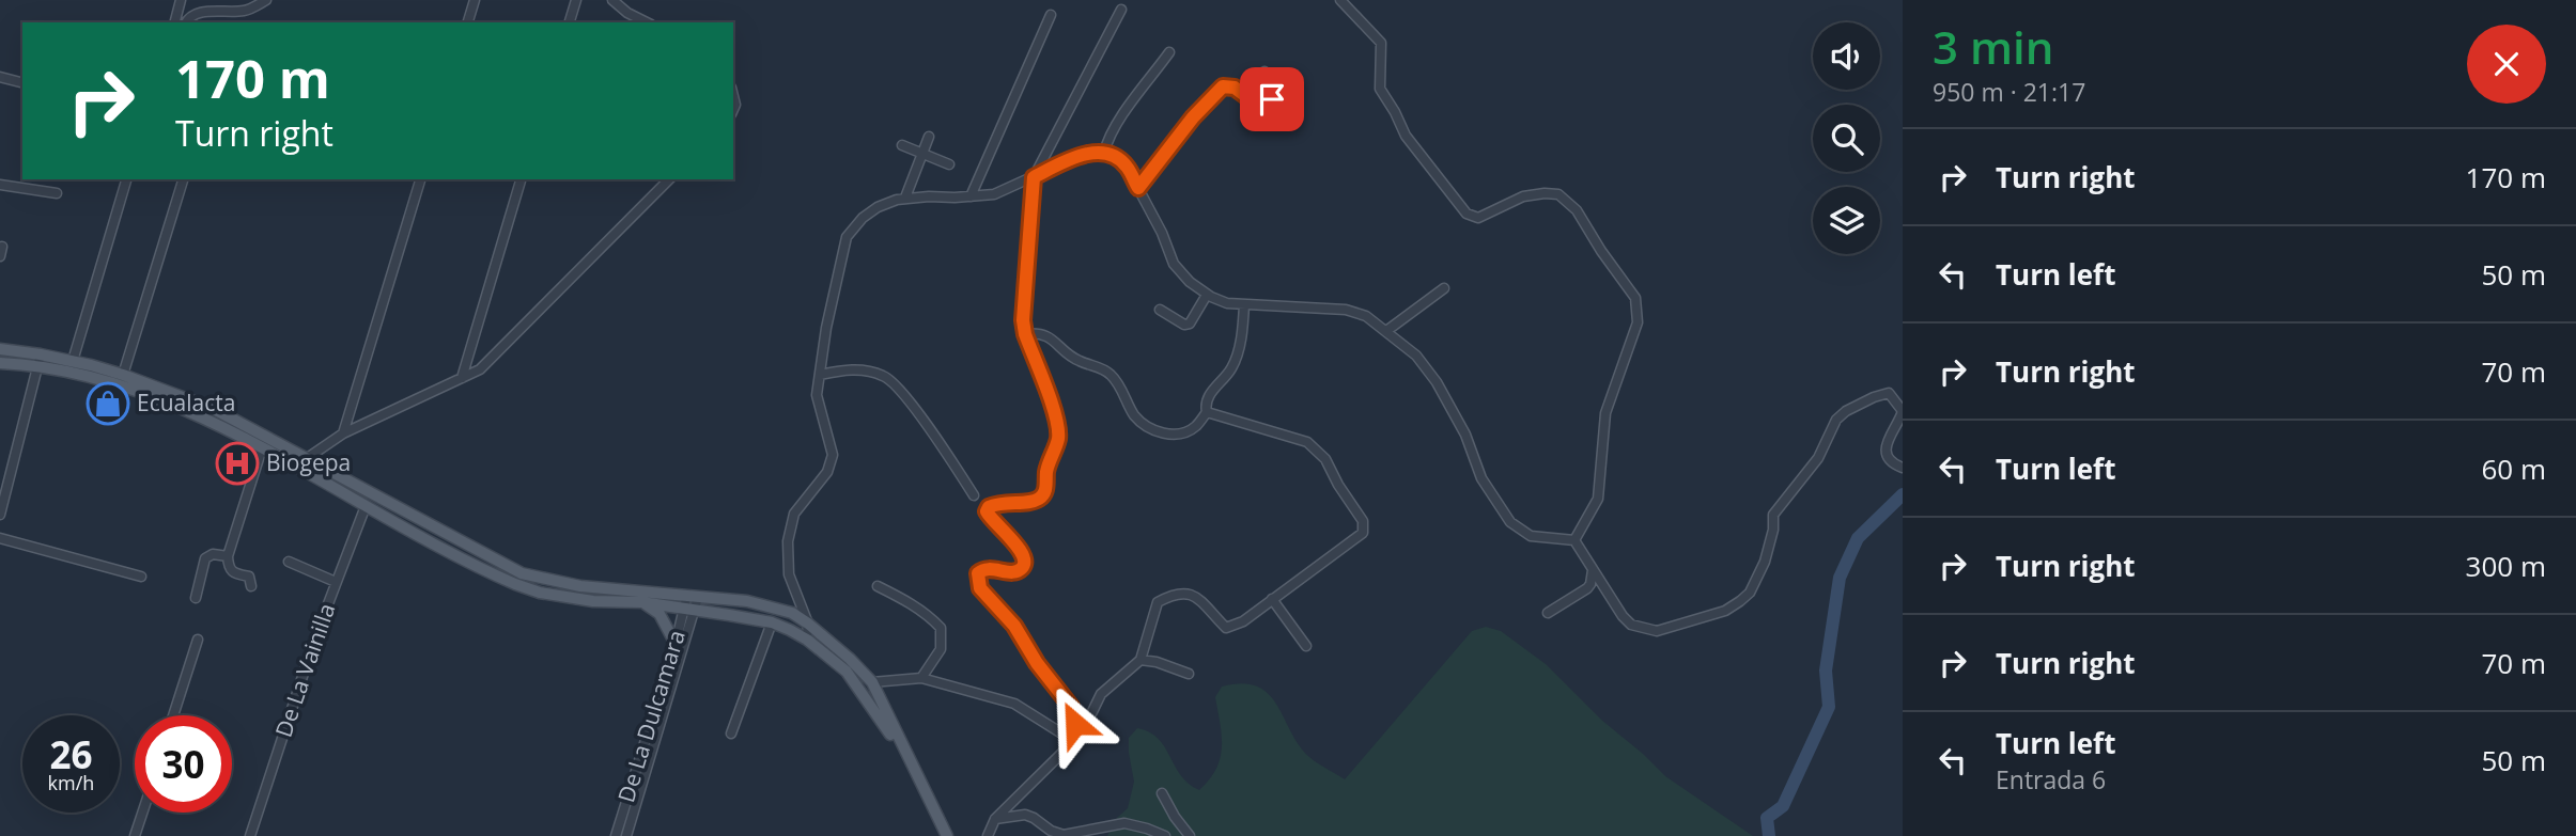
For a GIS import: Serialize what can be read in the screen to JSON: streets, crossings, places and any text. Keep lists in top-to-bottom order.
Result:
{
  "streets": {
    "street": ["De La Vainilla", "De La Dulcamara"]
  },
  "places": {
    "shop": ["Ecualacta"],
    "hospital": ["Biogepa"]
  },
  "page": {
    "heading": ["3 min", "950 m · 21:17"],
    "turn": ["170 m", "Turn right"],
    "list": [
      {
        "name": "Turn right",
        "value": "170 m"
      },
      {
        "name": "Turn left",
        "value": "50 m"
      },
      {
        "name": "Turn right",
        "value": "70 m"
      },
      {
        "name": "Turn left",
        "value": "60 m"
      },
      {
        "name": "Turn right",
        "value": "300 m"
      },
      {
        "name": "Turn right",
        "value": "70 m"
      },
      {
        "name": "Turn left",
        "note": "Entrada 6",
        "value": "50 m"
      }
    ],
    "speed": "26 km/h",
    "limit": "30"
  }
}
